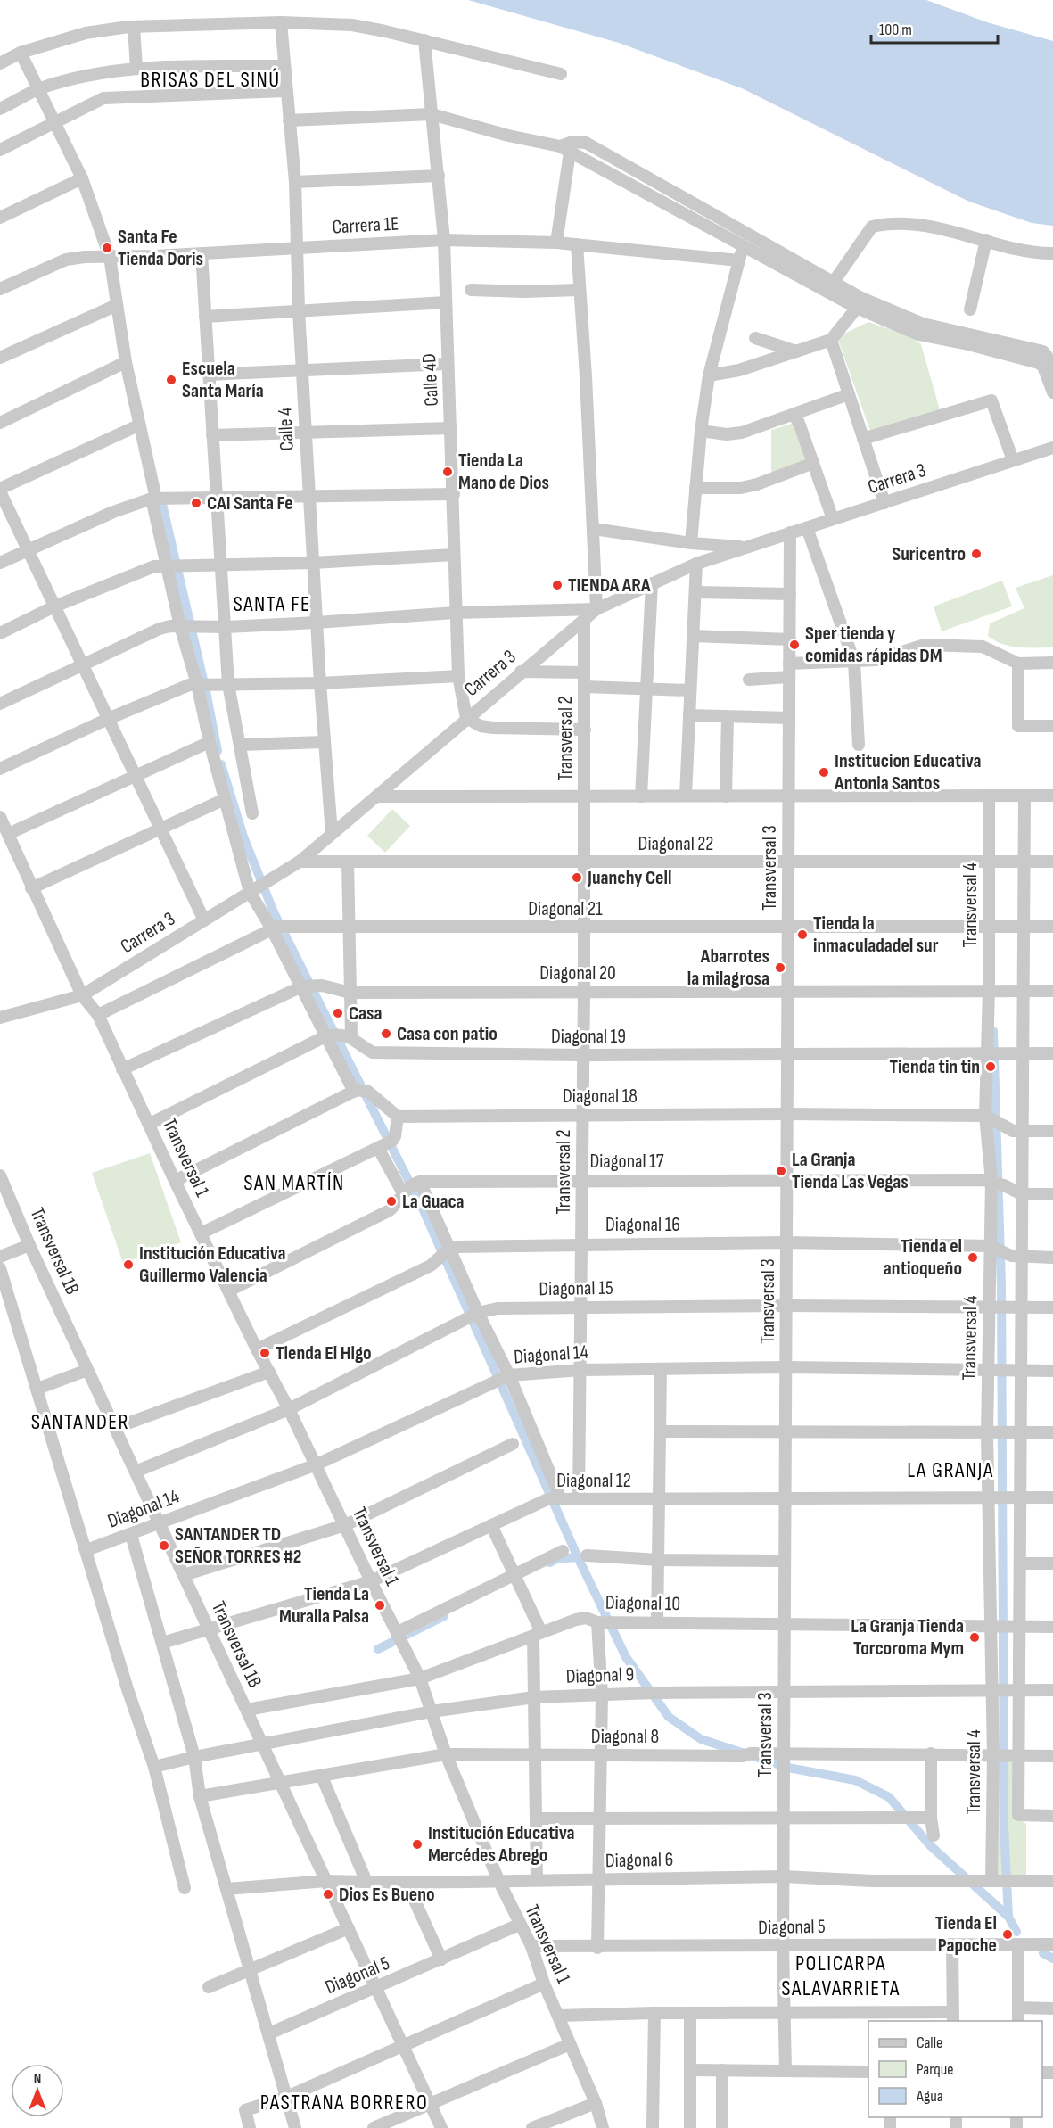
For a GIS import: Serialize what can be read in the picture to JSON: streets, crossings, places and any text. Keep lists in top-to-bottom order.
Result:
{
  "streets": {
    "street": [
      "Carrera 1E",
      "Calle 4D",
      "Calle 4",
      "Carrera 3",
      "Transversal 2",
      "Diagonal 22",
      "Transversal 3",
      "Transversal 4",
      "Diagonal 21",
      "Diagonal 20",
      "Diagonal 19",
      "Diagonal 18",
      "Transversal 1",
      "Diagonal 17",
      "Diagonal 16",
      "Transversal 1B",
      "Diagonal 15",
      "Diagonal 14",
      "Diagonal 12",
      "Diagonal 10",
      "Diagonal 9",
      "Diagonal 8",
      "Diagonal 6",
      "Diagonal 5"
    ]
  },
  "crossings": [
    ["Carrera 1E", "Calle 4D"],
    ["Carrera 1E", "Calle 4"],
    ["Calle 4D", "Carrera 3"],
    ["Calle 4", "Carrera 3"],
    ["Carrera 3", "Transversal 2"],
    ["Carrera 3", "Diagonal 22"],
    ["Carrera 3", "Transversal 3"],
    ["Carrera 3", "Transversal 1"],
    ["Transversal 2", "Diagonal 22"],
    ["Transversal 2", "Diagonal 21"],
    ["Transversal 2", "Diagonal 20"],
    ["Transversal 2", "Diagonal 19"],
    ["Transversal 2", "Diagonal 18"],
    ["Transversal 2", "Diagonal 17"],
    ["Transversal 2", "Diagonal 16"],
    ["Transversal 2", "Diagonal 15"],
    ["Transversal 2", "Diagonal 14"],
    ["Transversal 2", "Diagonal 12"],
    ["Diagonal 22", "Transversal 3"],
    ["Diagonal 22", "Transversal 4"],
    ["Transversal 3", "Diagonal 21"],
    ["Transversal 3", "Diagonal 20"],
    ["Transversal 3", "Diagonal 19"],
    ["Transversal 3", "Diagonal 18"],
    ["Transversal 3", "Diagonal 17"],
    ["Transversal 3", "Diagonal 16"],
    ["Transversal 3", "Diagonal 15"],
    ["Transversal 3", "Diagonal 14"],
    ["Transversal 3", "Diagonal 12"],
    ["Transversal 3", "Diagonal 10"],
    ["Transversal 3", "Diagonal 9"],
    ["Transversal 3", "Diagonal 8"],
    ["Transversal 3", "Diagonal 6"],
    ["Transversal 3", "Diagonal 5"],
    ["Transversal 4", "Diagonal 21"],
    ["Transversal 4", "Diagonal 20"],
    ["Transversal 4", "Diagonal 19"],
    ["Transversal 4", "Diagonal 18"],
    ["Transversal 4", "Diagonal 17"],
    ["Transversal 4", "Diagonal 16"],
    ["Transversal 4", "Diagonal 15"],
    ["Transversal 4", "Diagonal 14"],
    ["Transversal 4", "Diagonal 12"],
    ["Transversal 4", "Diagonal 10"],
    ["Transversal 4", "Diagonal 9"],
    ["Transversal 4", "Diagonal 8"],
    ["Transversal 4", "Diagonal 6"],
    ["Diagonal 21", "Transversal 1"],
    ["Transversal 1", "Diagonal 15"],
    ["Transversal 1", "Diagonal 14"],
    ["Transversal 1", "Diagonal 12"],
    ["Transversal 1", "Diagonal 10"],
    ["Transversal 1", "Diagonal 9"],
    ["Transversal 1", "Diagonal 8"],
    ["Transversal 1", "Diagonal 6"],
    ["Transversal 1", "Diagonal 5"],
    ["Transversal 1B", "Diagonal 15"],
    ["Transversal 1B", "Diagonal 14"],
    ["Transversal 1B", "Diagonal 12"],
    ["Transversal 1B", "Diagonal 10"],
    ["Transversal 1B", "Diagonal 9"],
    ["Transversal 1B", "Diagonal 8"],
    ["Transversal 1B", "Diagonal 6"],
    ["Transversal 1B", "Diagonal 5"]
  ],
  "districts": [
    "BRISAS DEL SINÚ",
    "SANTA FE",
    "SAN MARTÍN",
    "SANTANDER",
    "LA GRANJA",
    "POLICARPA SALAVARRIETA",
    "PASTRANA BORRERO"
  ],
  "places": [
    "Santa Fe Tienda Doris",
    "Escuela Santa María",
    "Tienda La Mano de Dios",
    "CAI Santa Fe",
    "Suricentro",
    "TIENDA ARA",
    "Sper tienda y comidas rápidas DM",
    "Institucion Educativa Antonia Santos",
    "Juanchy Cell",
    "Tienda la inmaculadadel sur",
    "Abarrotes la milagrosa",
    "Casa",
    "Casa con patio",
    "Tienda tin tin",
    "La Granja Tienda Las Vegas",
    "La Guaca",
    "Tienda el antioqueño",
    "Institución Educativa Guillermo Valencia",
    "Tienda El Higo",
    "SANTANDER TD SEÑOR TORRES #2",
    "Tienda La Muralla Paisa",
    "La Granja Tienda Torcoroma Mym",
    "Institución Educativa Mercédes Abrego",
    "Dios Es Bueno",
    "Tienda El Papoche"
  ],
  "legend": ["Calle", "Parque", "Agua"],
  "scale_bar": "100 m",
  "north": "top"
}
